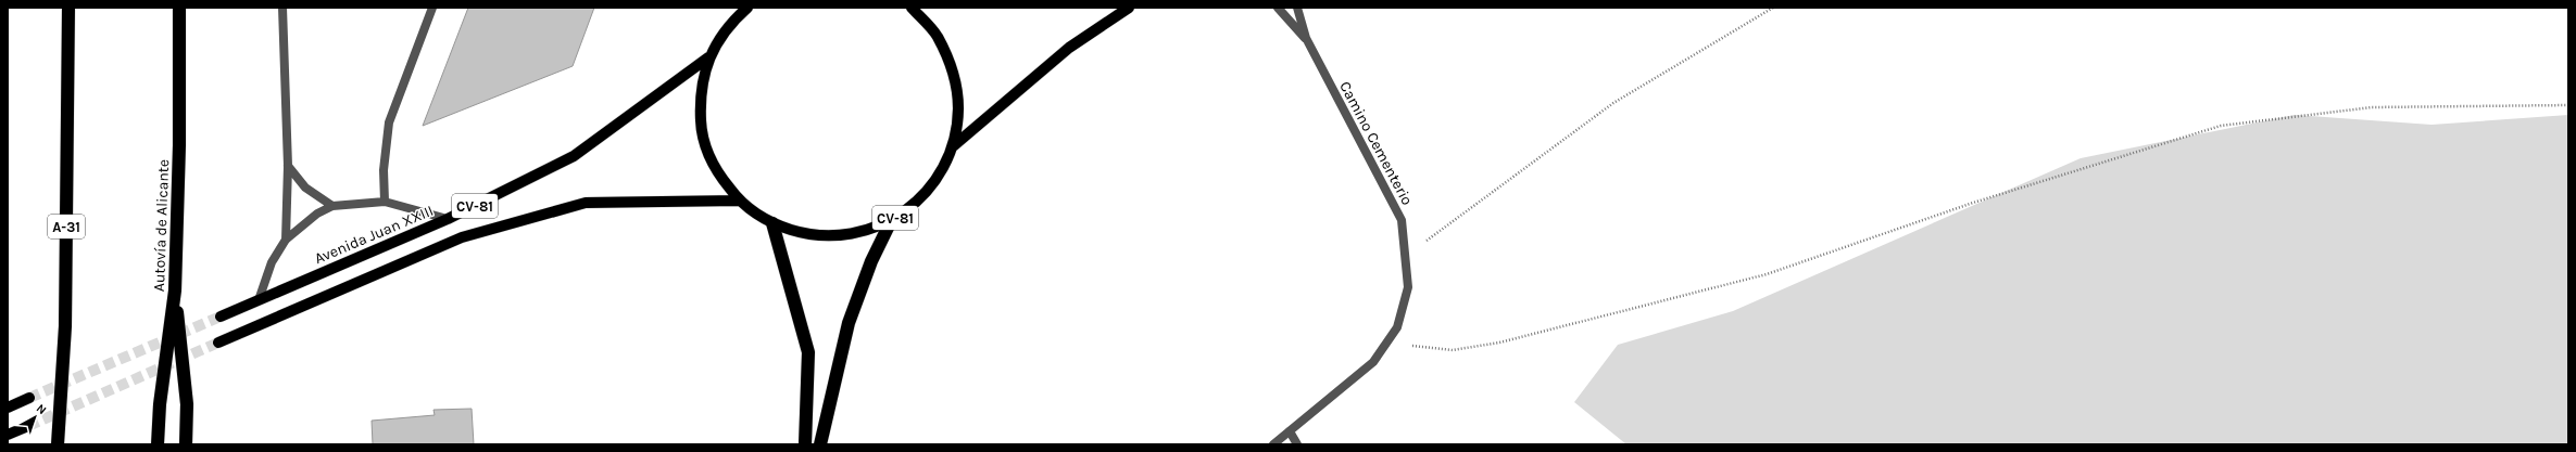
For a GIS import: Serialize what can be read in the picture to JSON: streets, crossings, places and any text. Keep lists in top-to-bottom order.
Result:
{
  "streets": {
    "highway": ["Autovía de Alicante", "A-31"],
    "main road": ["CV-81", "Avenida Juan XXIII"],
    "street": ["Camino Cementerio"]
  },
  "crossings": [
    ["CV-81", "Avenida Juan XXIII"]
  ],
  "north": "top right"
}
